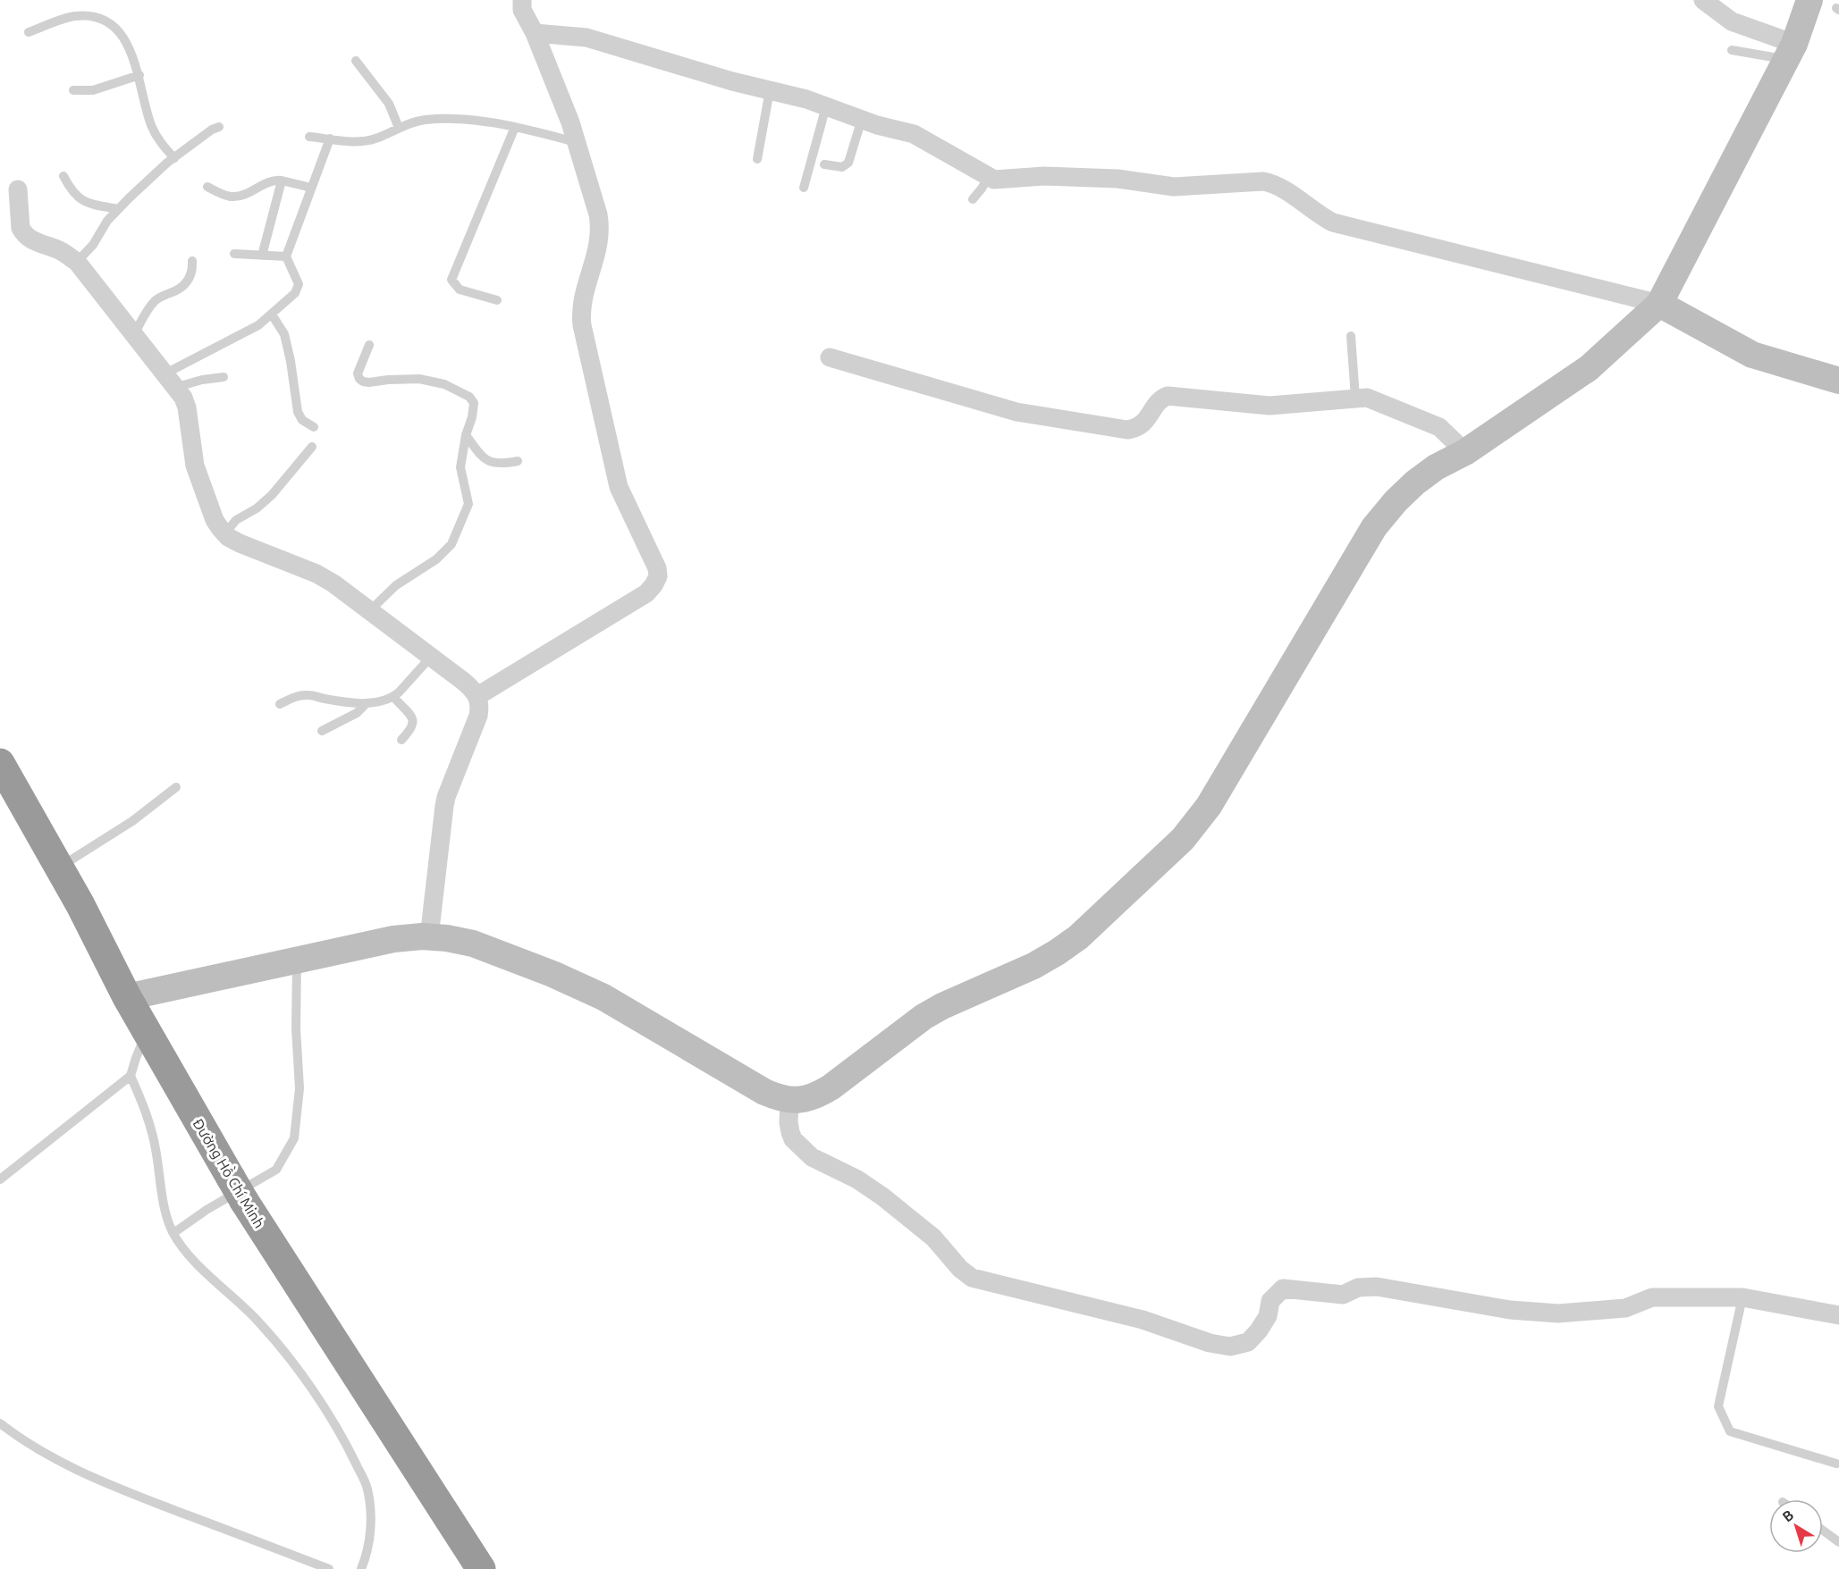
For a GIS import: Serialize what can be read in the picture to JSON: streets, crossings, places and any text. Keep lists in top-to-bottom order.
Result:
{
  "streets": {
    "highway": ["Đường Hồ Chí Minh"]
  },
  "north": "top left"
}
